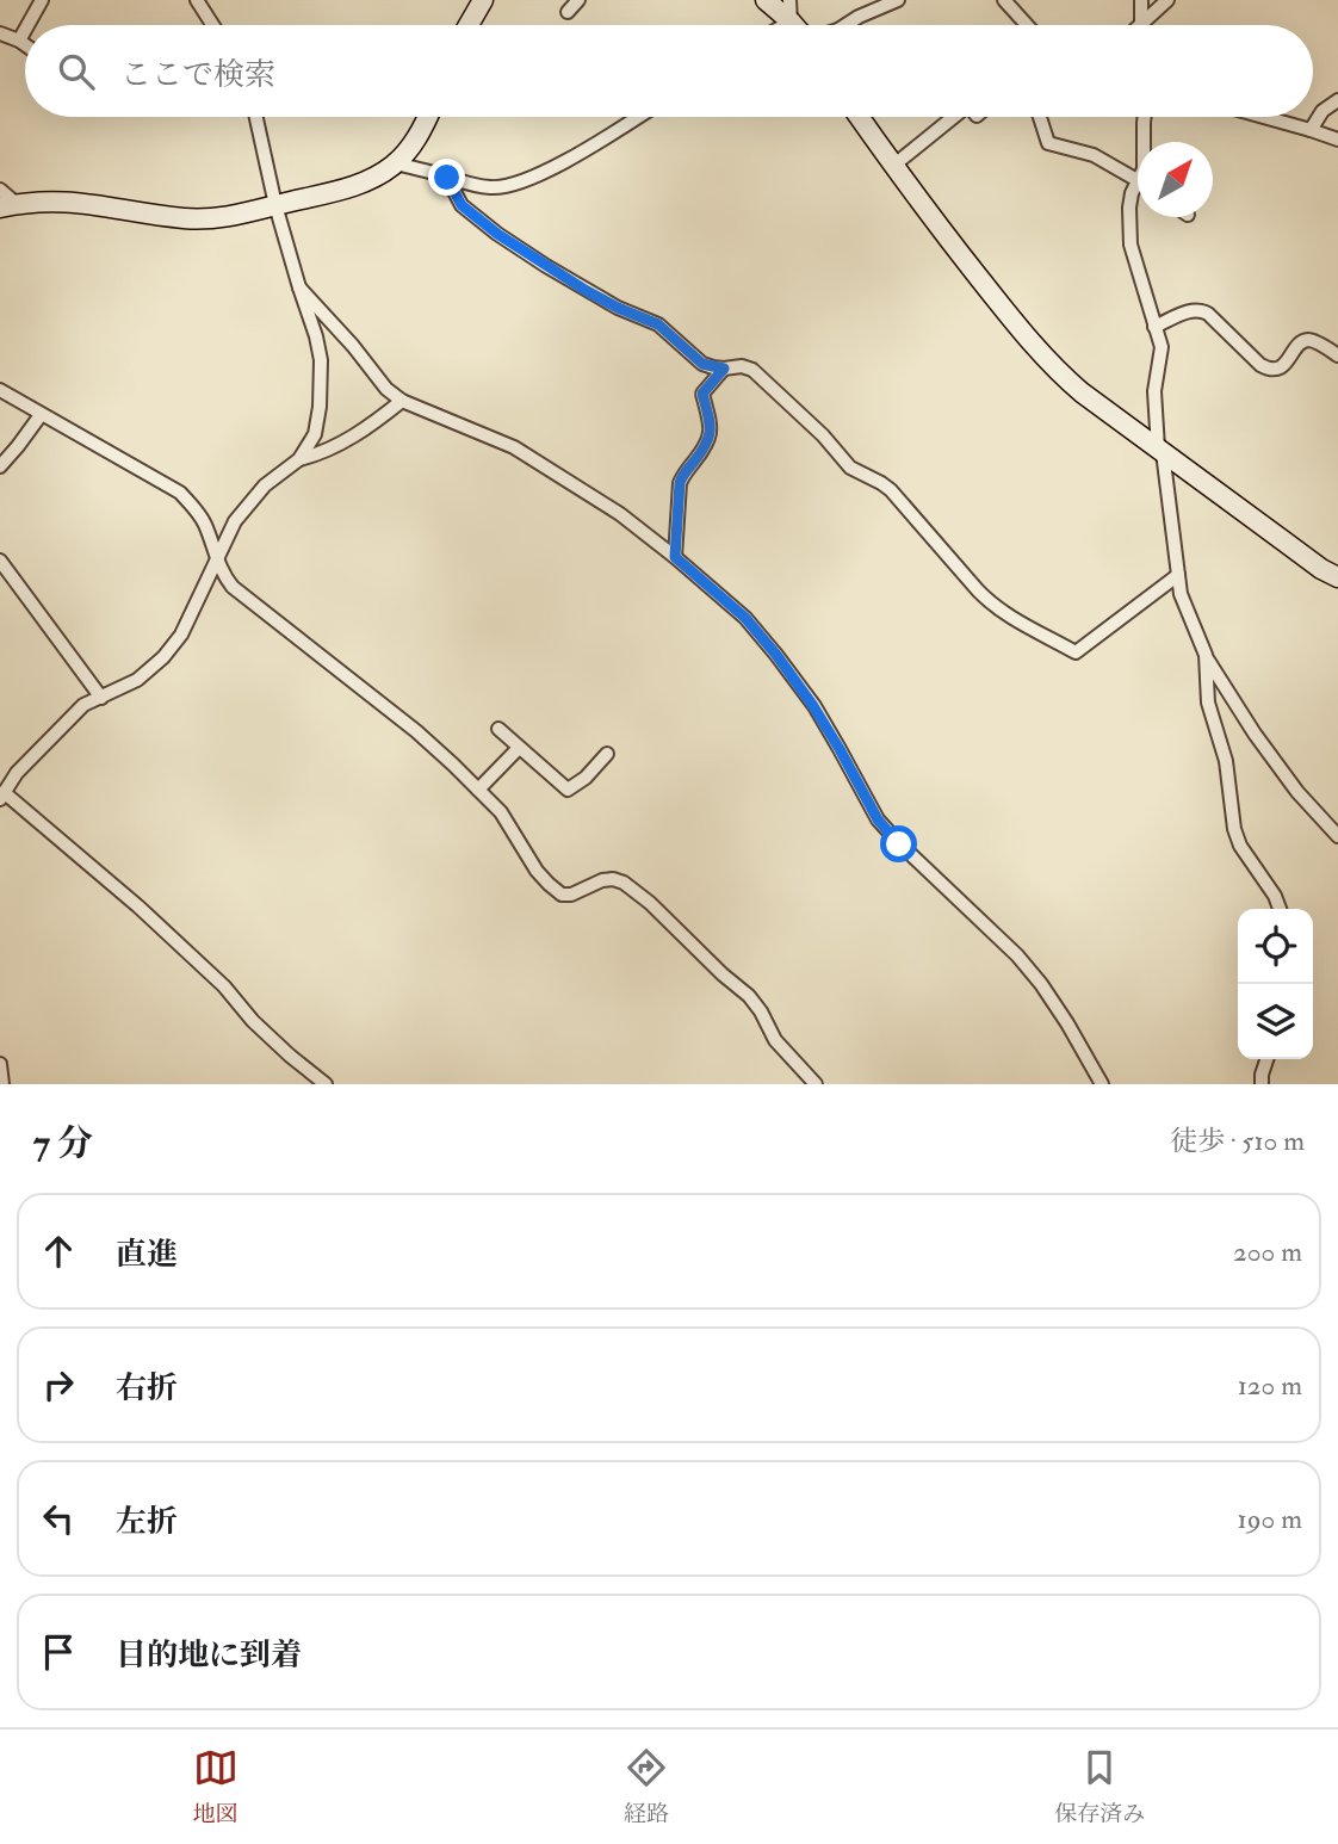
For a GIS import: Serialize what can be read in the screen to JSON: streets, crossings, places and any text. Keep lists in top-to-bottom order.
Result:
{
  "north": "top right",
  "page": {
    "search": "ここで検索",
    "heading": ["7 分", "徒歩 · 510 m"],
    "list": [
      ["直進", "200 m"],
      ["右折", "120 m"],
      ["左折", "190 m"],
      "目的地に到着"
    ],
    "nav": ["地図", "経路", "保存済み"]
  }
}
